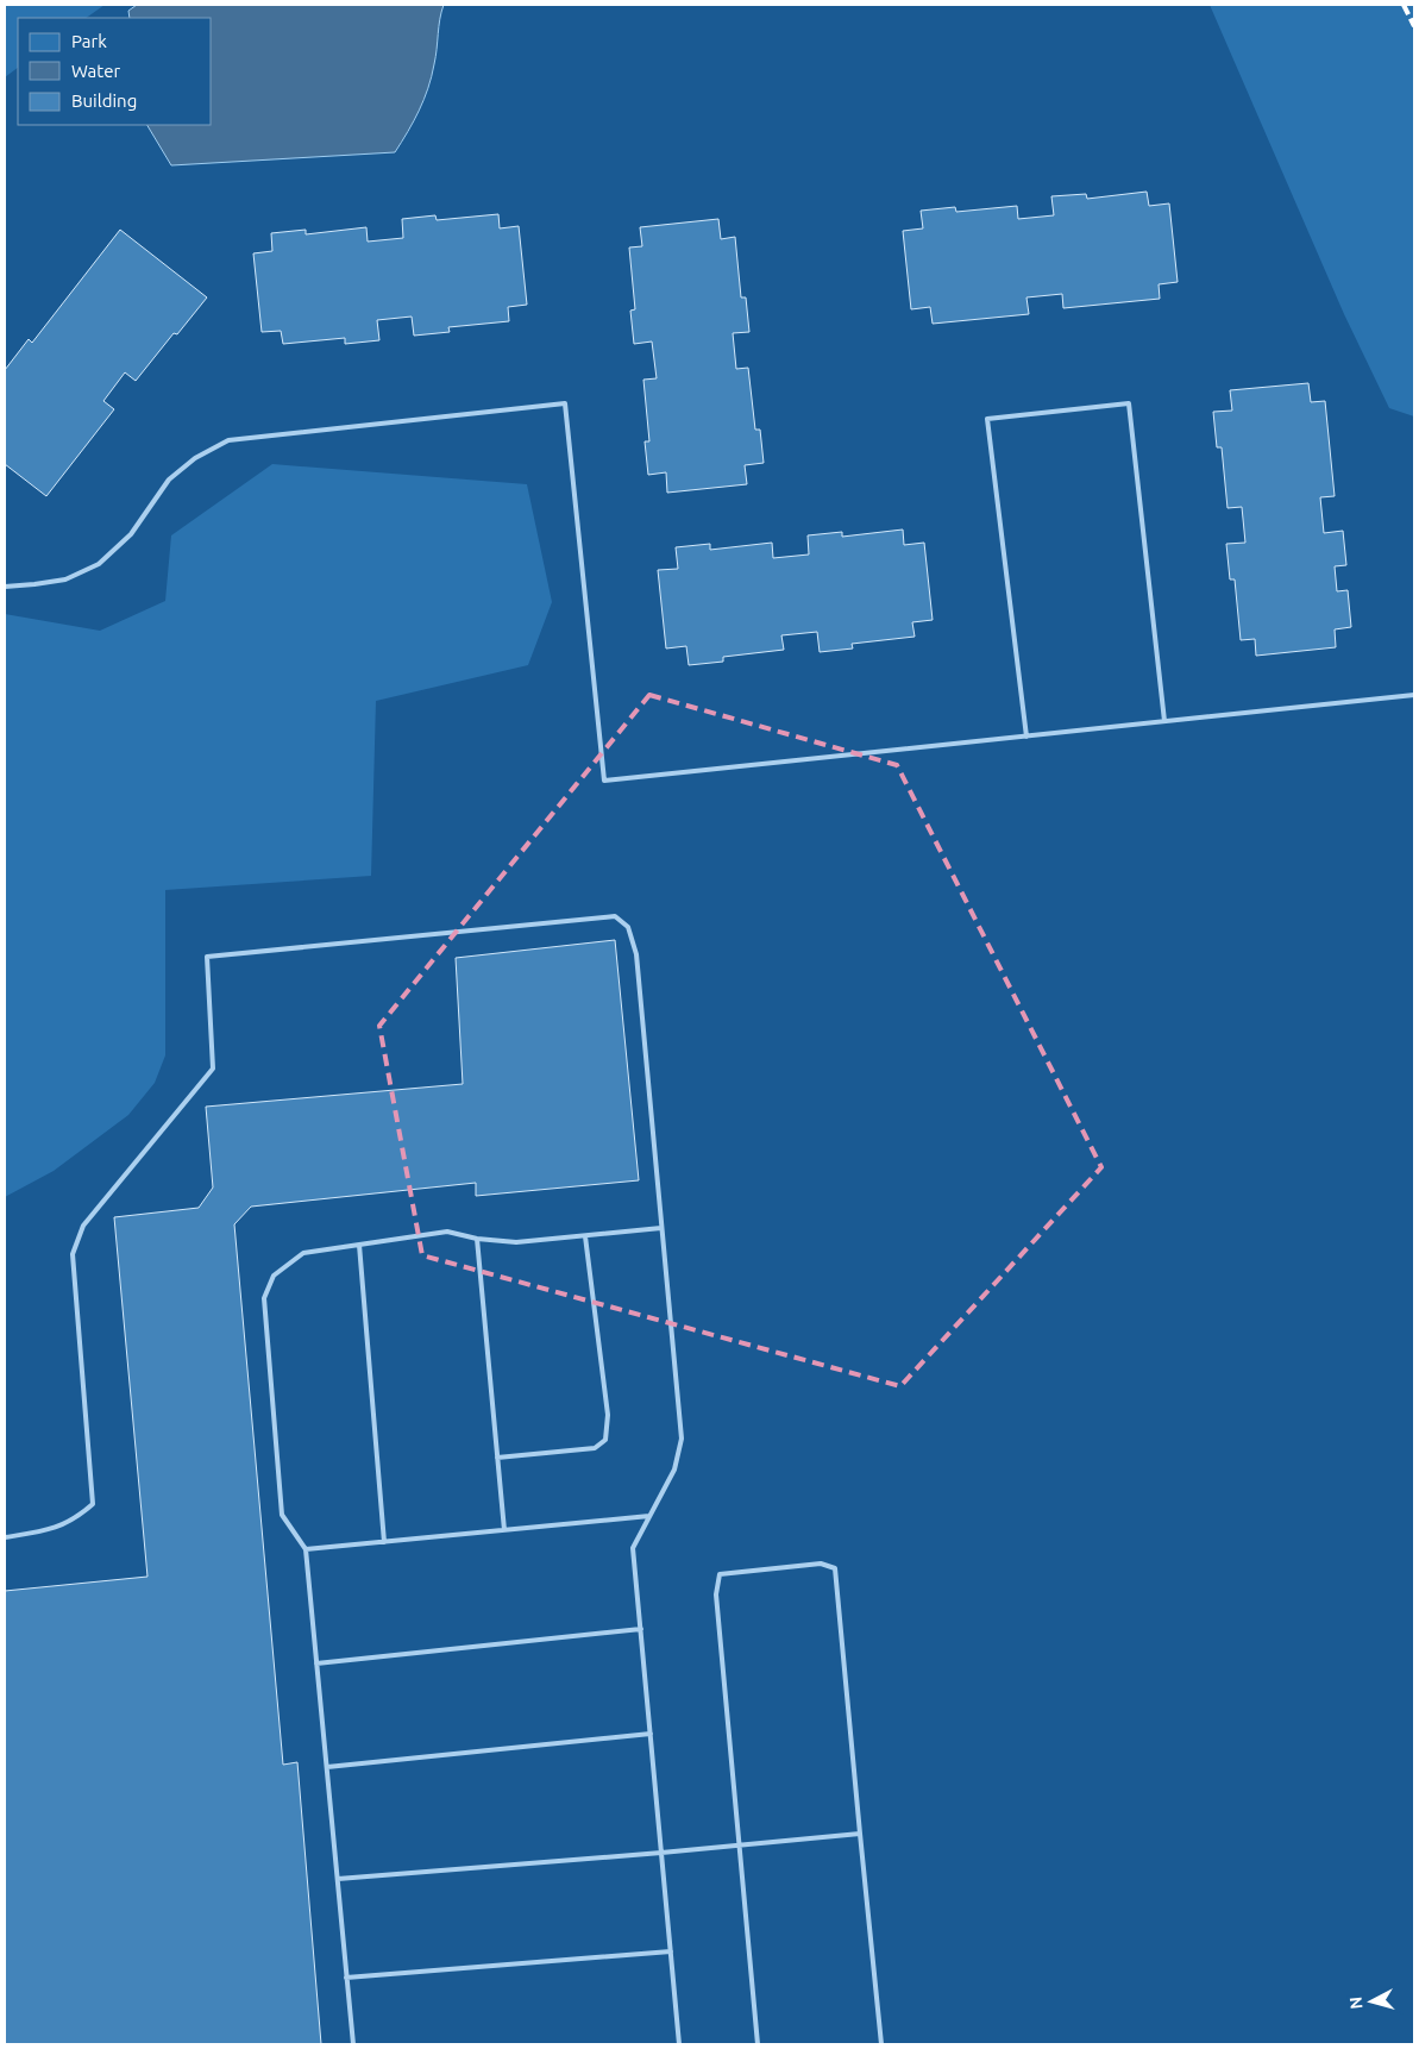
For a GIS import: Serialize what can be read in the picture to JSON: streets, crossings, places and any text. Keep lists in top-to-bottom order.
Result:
{
  "legend": ["Park", "Water", "Building"],
  "north": "left"
}
